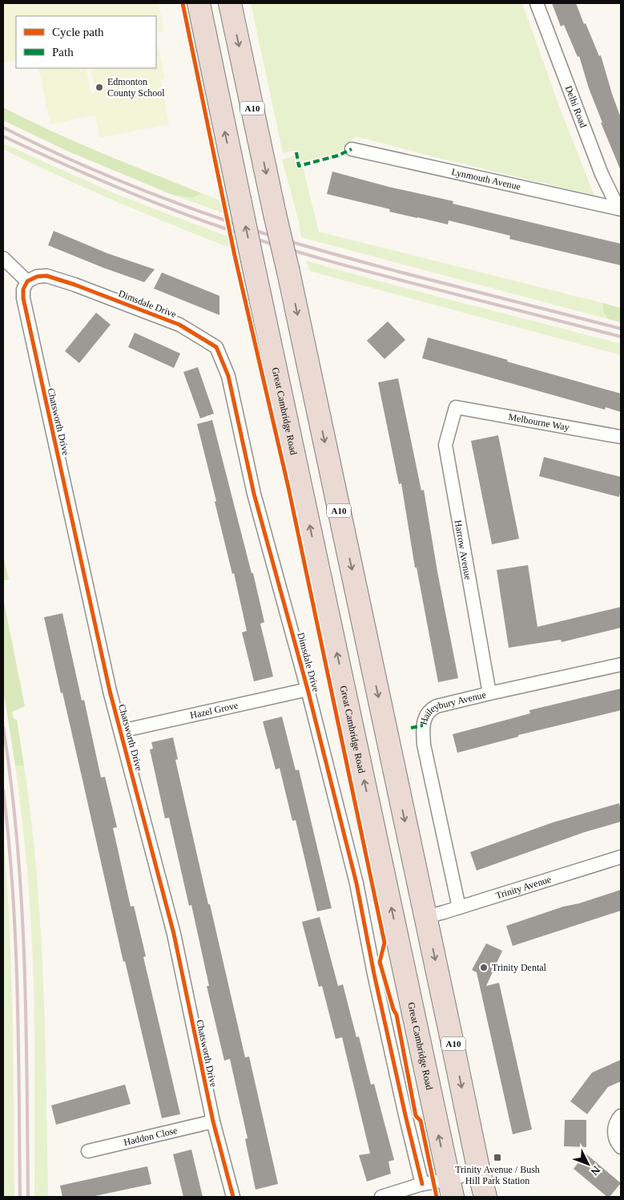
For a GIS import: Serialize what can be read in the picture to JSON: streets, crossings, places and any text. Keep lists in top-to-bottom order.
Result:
{
  "streets": {
    "highway": ["A10", "Great Cambridge Road"],
    "street": [
      "Delhi Road",
      "Lynmouth Avenue",
      "Dimsdale Drive",
      "Chatsworth Drive",
      "Melbourne Way",
      "Harrow Avenue",
      "Hazel Grove",
      "Haileybury Avenue",
      "Trinity Avenue",
      "Haddon Close"
    ]
  },
  "crossings": [
    ["Delhi Road", "Lynmouth Avenue"],
    ["A10", "Trinity Avenue"],
    ["Dimsdale Drive", "Chatsworth Drive"],
    ["Dimsdale Drive", "Hazel Grove"],
    ["Chatsworth Drive", "Hazel Grove"],
    ["Chatsworth Drive", "Haddon Close"],
    ["Melbourne Way", "Harrow Avenue"],
    ["Harrow Avenue", "Haileybury Avenue"],
    ["Haileybury Avenue", "Trinity Avenue"]
  ],
  "places": {
    "other": ["Edmonton County School", "Trinity Dental"],
    "transit": ["Trinity Avenue / Bush Hill Park Station"]
  },
  "legend": ["Cycle path", "Path"],
  "north": "bottom right"
}
